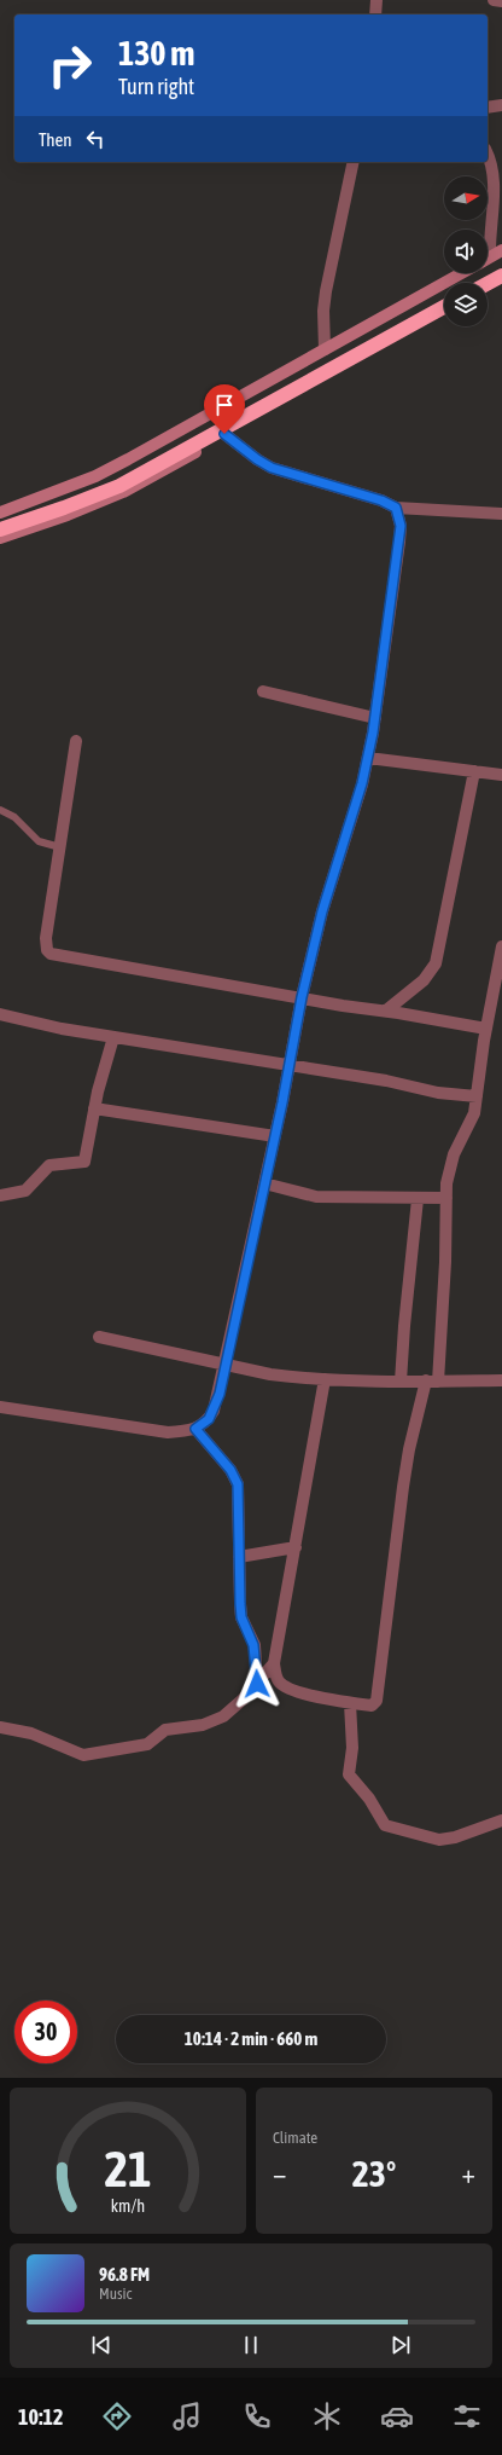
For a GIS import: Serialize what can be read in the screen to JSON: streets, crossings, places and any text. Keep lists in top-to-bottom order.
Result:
{
  "north": "right",
  "page": {
    "turn": ["130 m", "Turn right"],
    "then": "Then",
    "limit": "30",
    "trip": "10:14 · 2 min · 660 m",
    "tile": "Climate",
    "heat": ["−", "23°", "+"],
    "song": ["96.8 FM", "Music"],
    "tabs": "10:12",
    "gauge": ["21", "km/h"]
  }
}
